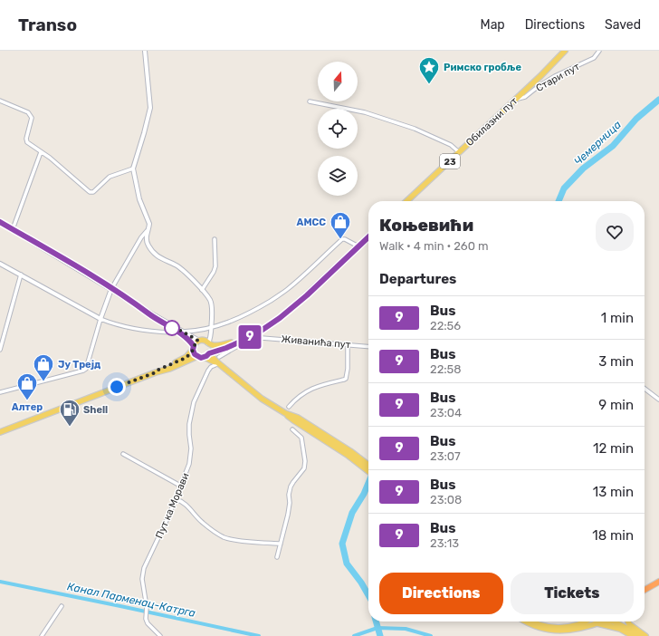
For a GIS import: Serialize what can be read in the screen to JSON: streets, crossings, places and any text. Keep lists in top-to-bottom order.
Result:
{
  "streets": {
    "main road": ["Обилазни пут", "23"],
    "street": ["Стари пут", "Живанића пут", "Пут ка Морави"]
  },
  "crossings": [
    ["Стари пут", "Обилазни пут"],
    ["Живанића пут", "Пут ка Морави"]
  ],
  "water": ["Чемерница", "Канал Парменац-Катрга"],
  "places": {
    "place": ["Римско гробље"],
    "shop": ["АМСС", "Ју Трејд", "Алтер"],
    "fuel station": ["Shell"]
  },
  "lines": ["bus line 9"],
  "north": "top",
  "page": {
    "header": "Transo",
    "nav": ["Map", "Directions", "Saved"],
    "on_map": "9",
    "heading": [
      ["Коњевићи", "Walk · 4 min · 260 m"],
      "Departures"
    ],
    "list": [
      {
        "mark": "9",
        "name": "Bus",
        "note": "22:56",
        "value": "1 min"
      },
      {
        "mark": "9",
        "name": "Bus",
        "note": "22:58",
        "value": "3 min"
      },
      {
        "mark": "9",
        "name": "Bus",
        "note": "23:04",
        "value": "9 min"
      },
      {
        "mark": "9",
        "name": "Bus",
        "note": "23:07",
        "value": "12 min"
      },
      {
        "mark": "9",
        "name": "Bus",
        "note": "23:08",
        "value": "13 min"
      },
      {
        "mark": "9",
        "name": "Bus",
        "note": "23:13",
        "value": "18 min"
      }
    ],
    "buttons": ["Directions", "Tickets"]
  }
}
